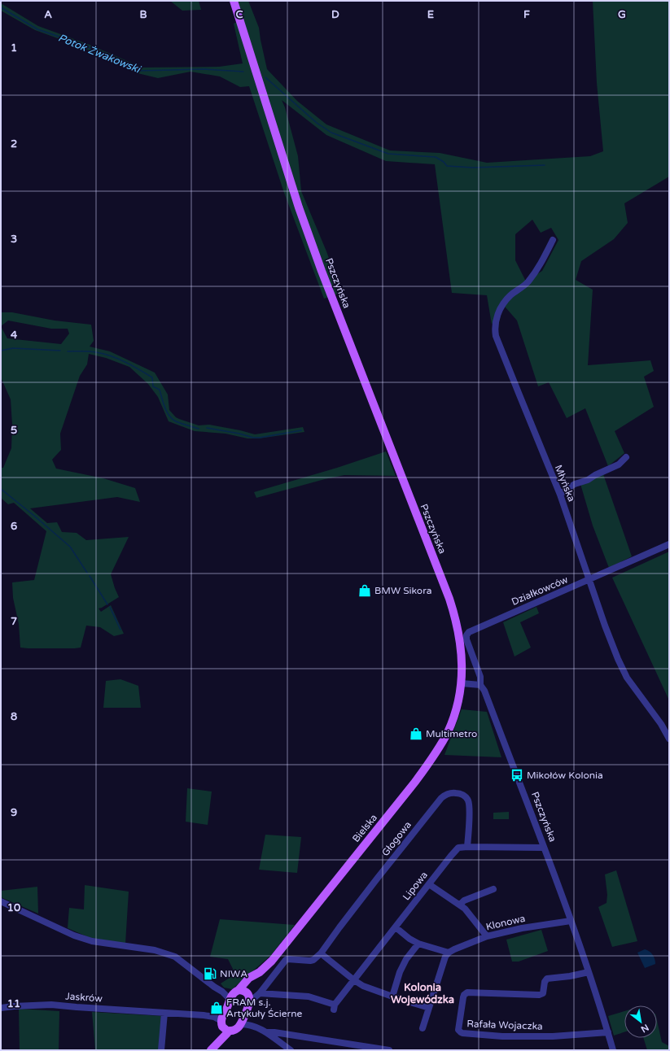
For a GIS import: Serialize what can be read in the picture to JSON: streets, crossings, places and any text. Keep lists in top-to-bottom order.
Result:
{
  "streets": {
    "main road": ["Pszczyńska", "Bielska"],
    "street": [
      "Młyńska",
      "Działkowców",
      "Głogowa",
      "Lipowa",
      "Klonowa",
      "Jaskrów",
      "Rafała Wojaczka"
    ]
  },
  "crossings": [
    ["Pszczyńska", "Działkowców"],
    ["Pszczyńska", "Bielska"],
    ["Pszczyńska", "Lipowa"],
    ["Pszczyńska", "Klonowa"],
    ["Pszczyńska", "Rafała Wojaczka"],
    ["Młyńska", "Działkowców"],
    ["Głogowa", "Lipowa"]
  ],
  "districts": ["Kolonia Wojewódzka"],
  "water": ["Potok Żwakowski"],
  "places": {
    "shop": ["BMW Sikora", "Multimetro", "FRAM s.j. Artykuły Ścierne"],
    "bus stop": ["Mikołów Kolonia"],
    "fuel station": ["NIWA"]
  },
  "north": "bottom right",
  "grid": {
    "columns": [
      "A",
      "B",
      "C",
      "D",
      "E",
      "F",
      "G"
    ],
    "rows": [
      "1",
      "2",
      "3",
      "4",
      "5",
      "6",
      "7",
      "8",
      "9",
      "10",
      "11"
    ]
  }
}
